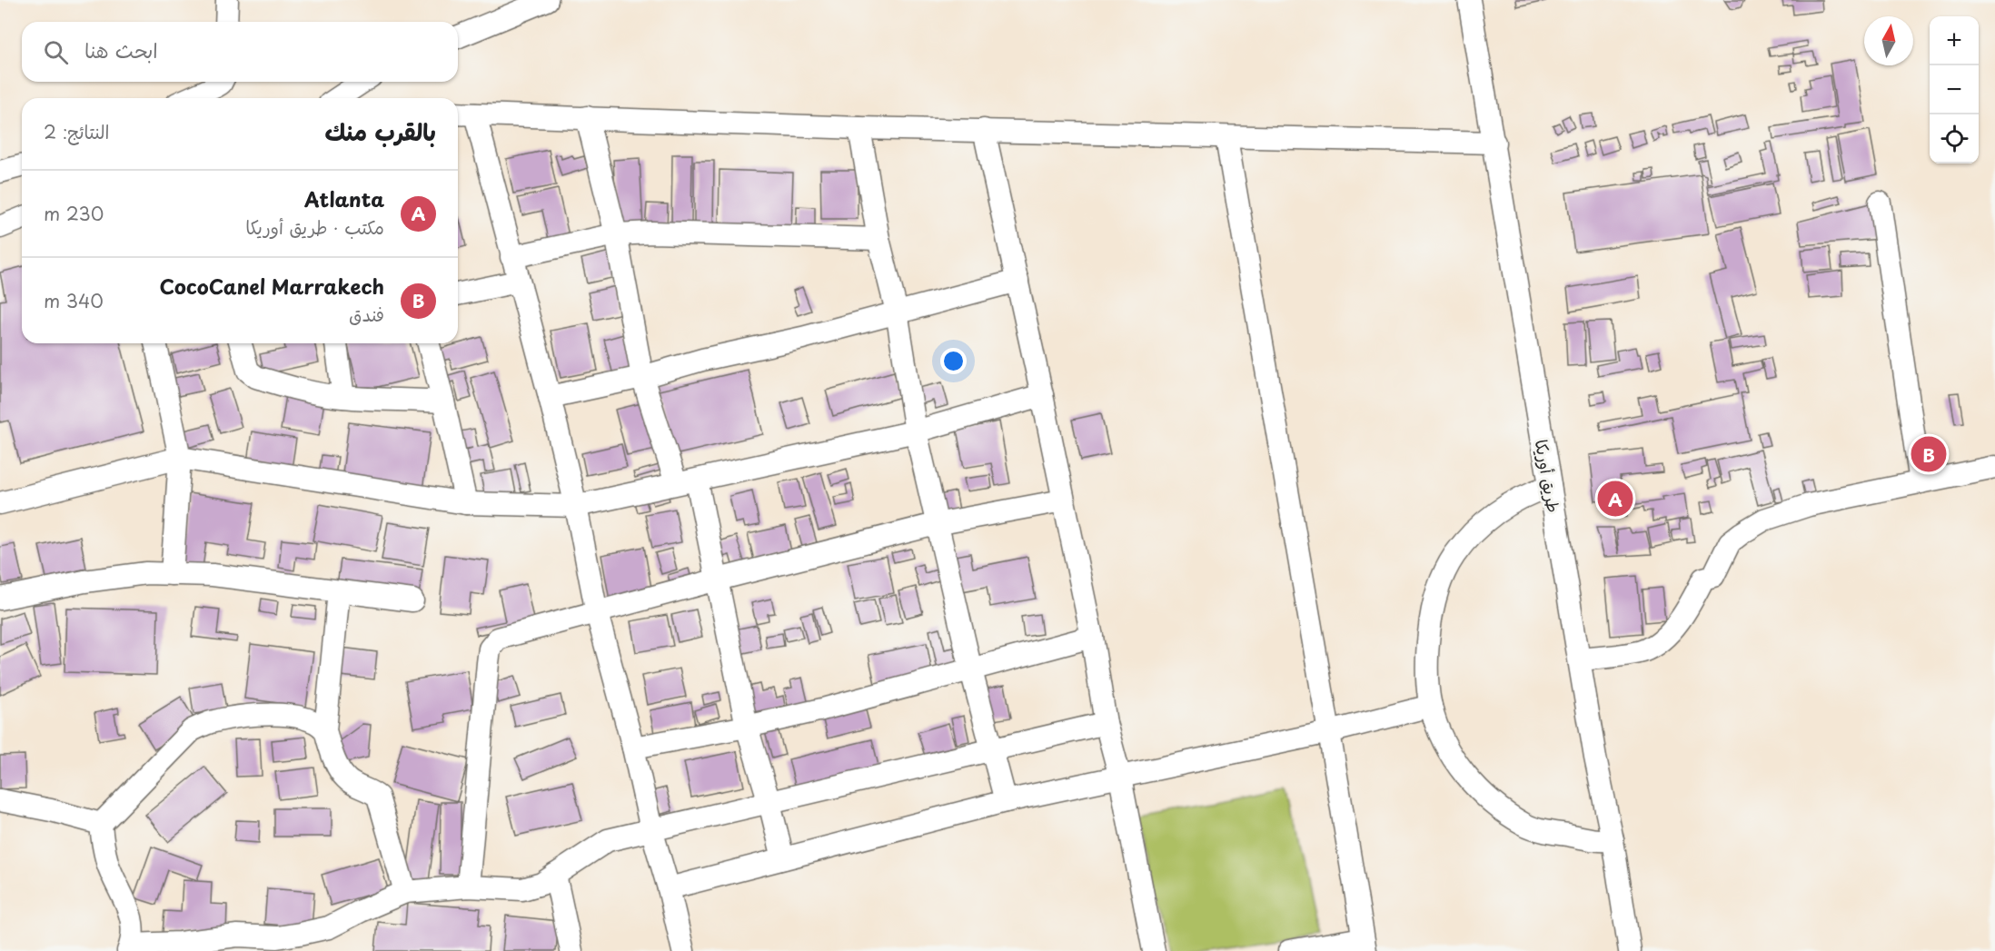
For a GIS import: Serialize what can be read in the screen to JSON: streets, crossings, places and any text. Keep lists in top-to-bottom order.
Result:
{
  "streets": {
    "street": ["طريق أوريكا"]
  },
  "north": "top",
  "page": {
    "map_buttons": ["+", "−"],
    "search": "ابحث هنا",
    "heading": ["بالقرب منك", "النتائج: 2"],
    "list": [
      {
        "mark": "A",
        "name": "Atlanta",
        "note": "مكتب · طريق أوريكا",
        "value": "230 m"
      },
      {
        "mark": "B",
        "name": "CocoCanel Marrakech",
        "note": "فندق",
        "value": "340 m"
      }
    ],
    "pins": ["B", "A"]
  }
}
